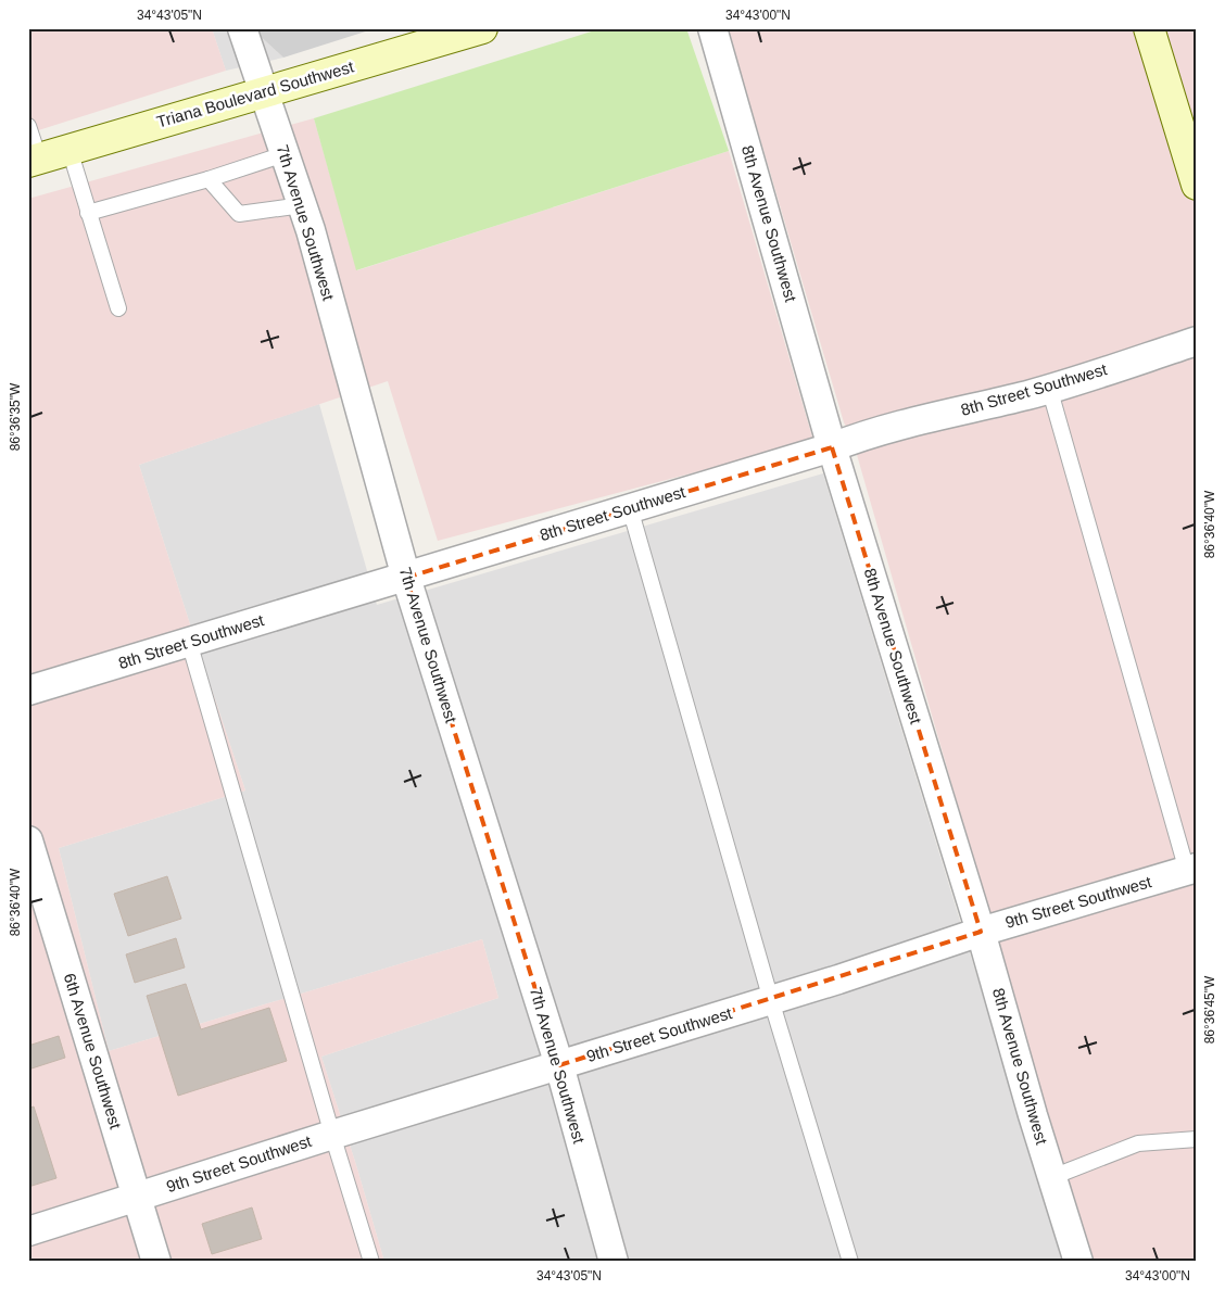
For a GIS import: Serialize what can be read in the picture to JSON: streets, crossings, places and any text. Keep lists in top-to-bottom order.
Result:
{
  "streets": {
    "street": [
      "Triana Boulevard Southwest",
      "7th Avenue Southwest",
      "8th Avenue Southwest",
      "8th Street Southwest",
      "9th Street Southwest",
      "6th Avenue Southwest"
    ]
  },
  "crossings": [
    ["Triana Boulevard Southwest", "7th Avenue Southwest"],
    ["7th Avenue Southwest", "8th Street Southwest"],
    ["7th Avenue Southwest", "9th Street Southwest"],
    ["8th Avenue Southwest", "8th Street Southwest"],
    ["8th Avenue Southwest", "9th Street Southwest"],
    ["9th Street Southwest", "6th Avenue Southwest"]
  ],
  "coordinates": [
    "34°43'05\"N",
    "34°43'00\"N",
    "86°36'35\"W",
    "86°36'40\"W",
    "86°36'45\"W"
  ]
}
